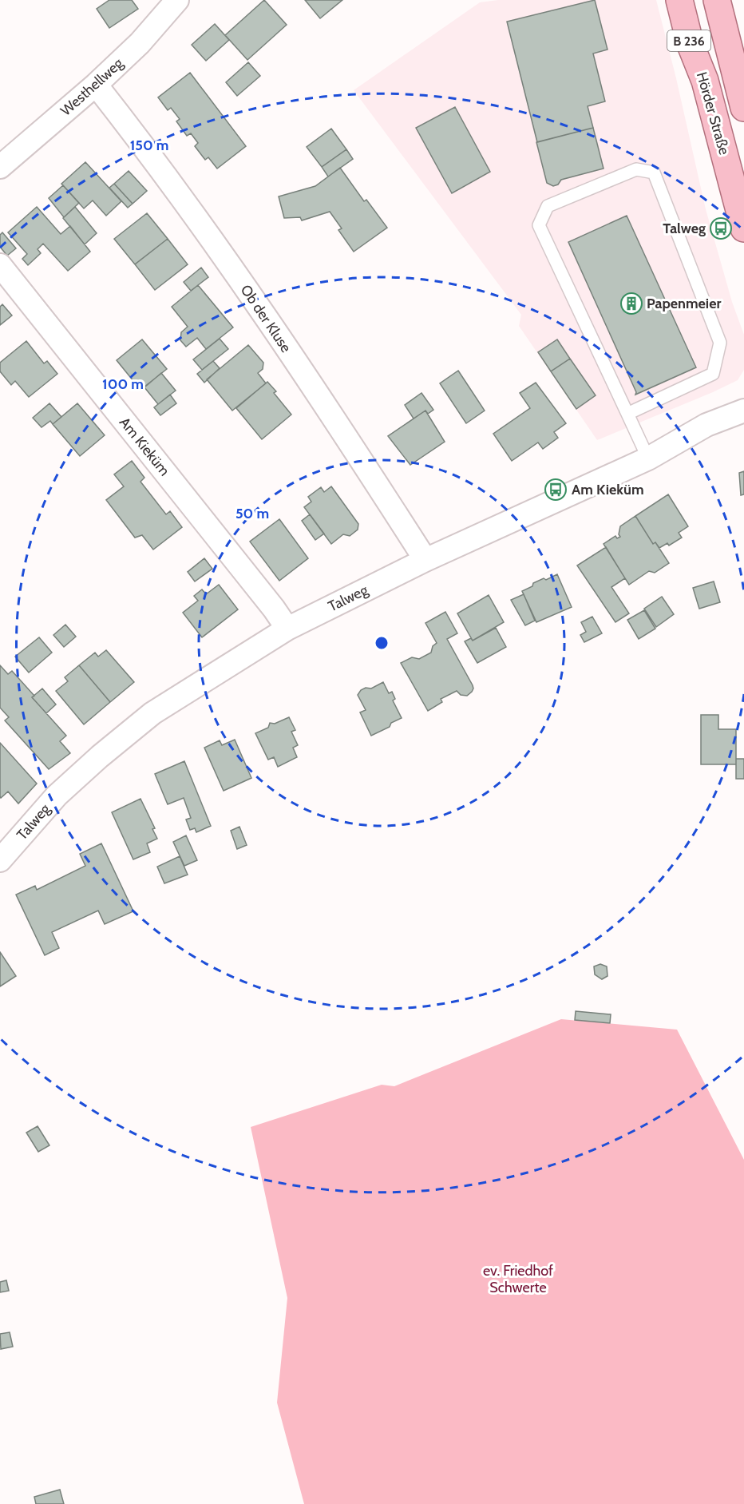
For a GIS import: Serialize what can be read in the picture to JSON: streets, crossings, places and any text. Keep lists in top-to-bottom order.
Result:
{
  "streets": {
    "main road": ["B 236", "Hörder Straße"],
    "street": [
      "Westhellweg",
      "Ob der Kluse",
      "Am Kieküm",
      "Talweg"
    ]
  },
  "crossings": [
    ["Westhellweg", "Ob der Kluse"],
    ["Ob der Kluse", "Talweg"],
    ["Am Kieküm", "Talweg"]
  ],
  "parks": ["ev. Friedhof Schwerte"],
  "places": {
    "bus stop": ["Talweg", "Am Kieküm"],
    "building": ["Papenmeier"]
  },
  "rings": ["150 m", "100 m", "50 m"]
}
